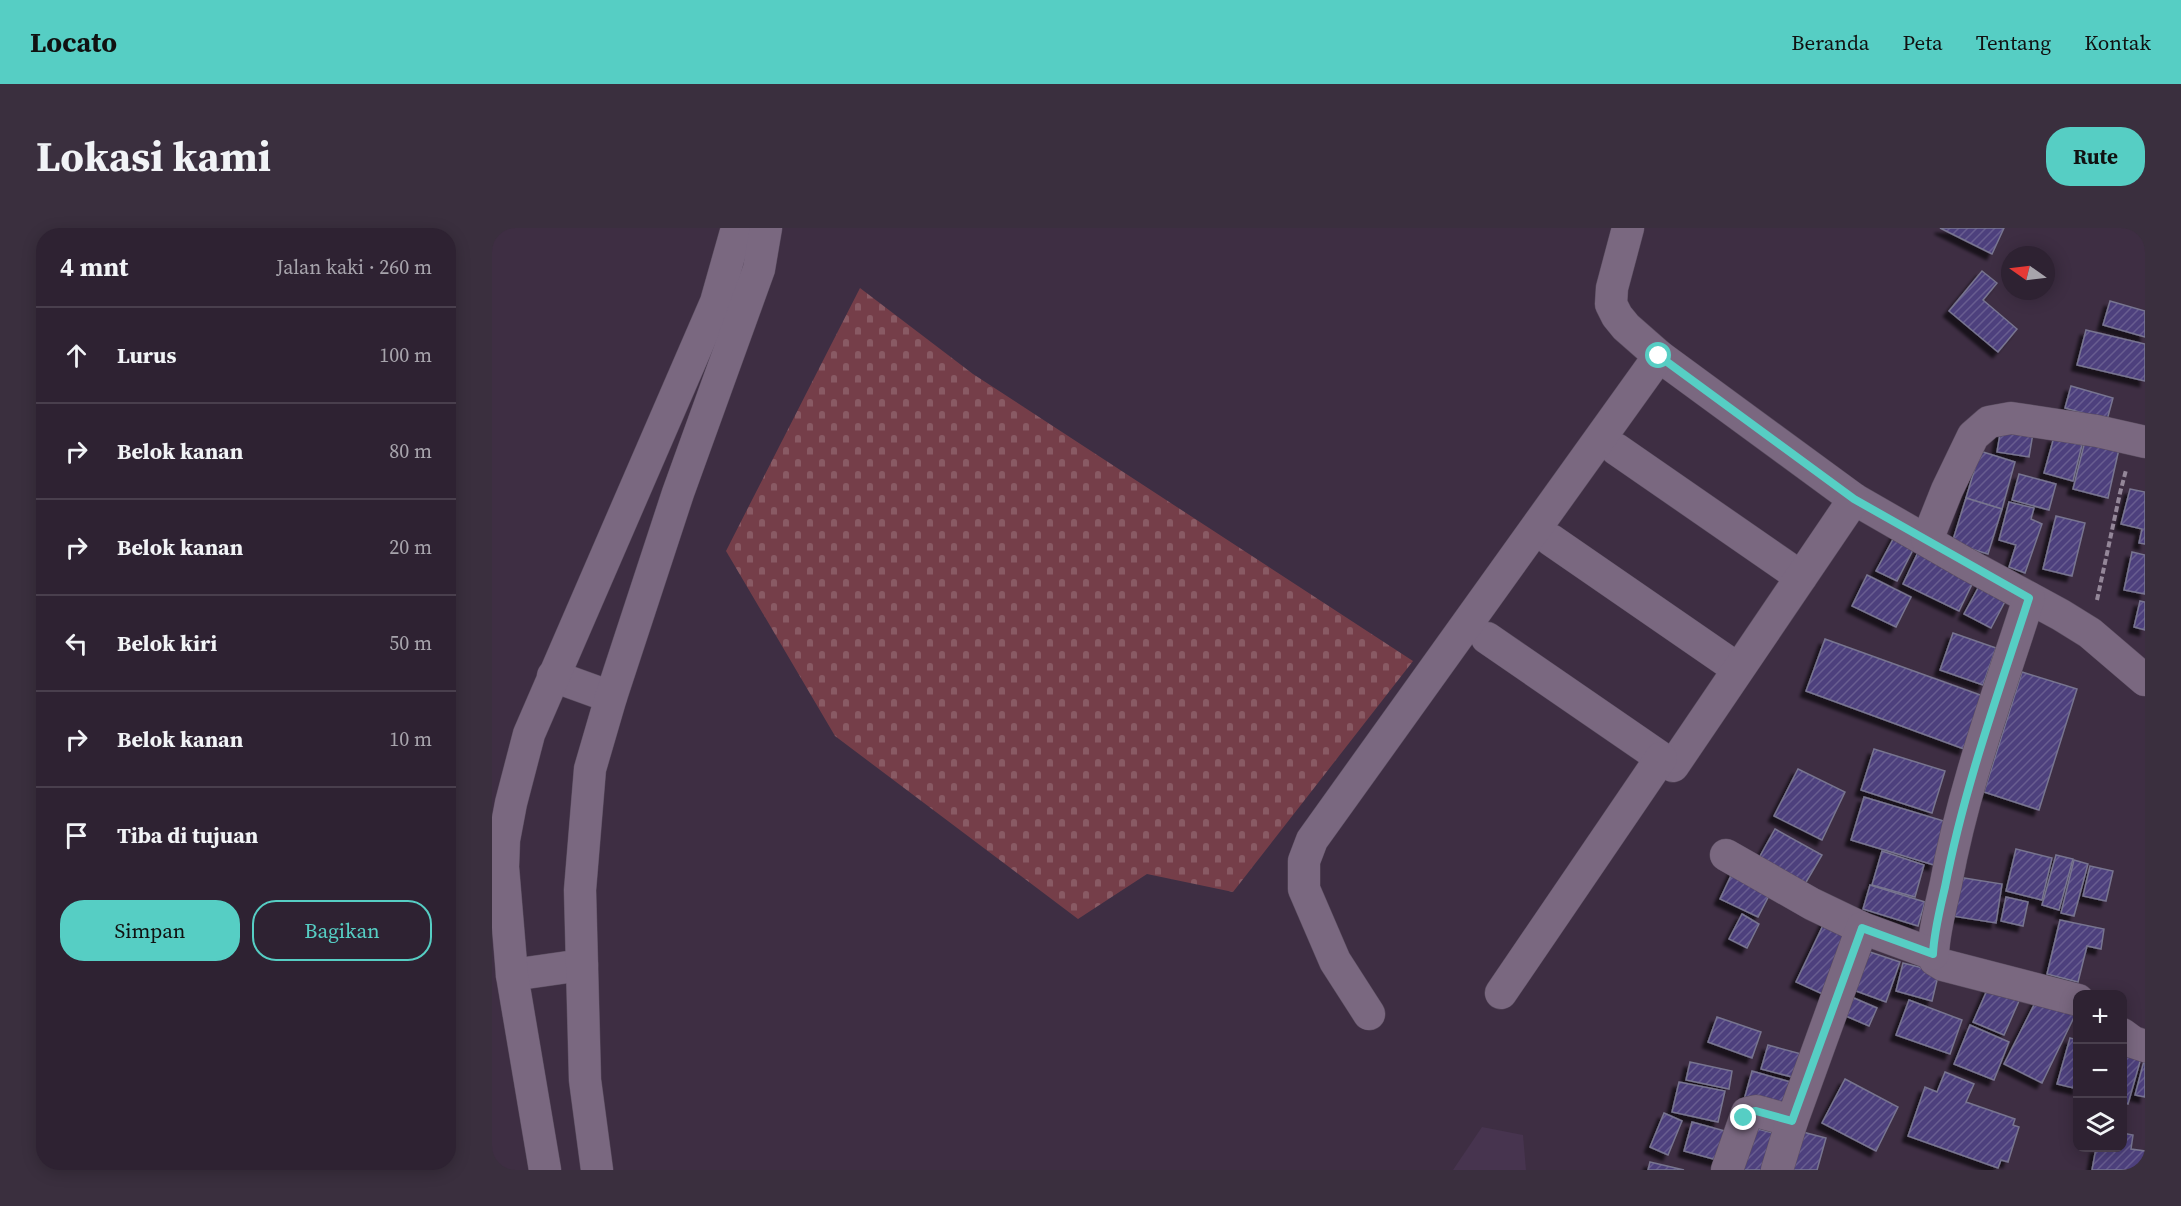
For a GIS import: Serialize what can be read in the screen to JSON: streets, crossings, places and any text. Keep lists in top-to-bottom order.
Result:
{
  "north": "left",
  "page": {
    "header": "Locato",
    "nav": [
      "Beranda",
      "Peta",
      "Tentang",
      "Kontak"
    ],
    "title": "Lokasi kami",
    "buttons": [
      "Rute",
      ["Simpan", "Bagikan"]
    ],
    "heading": ["4 mnt", "Jalan kaki · 260 m"],
    "list": [
      ["Lurus", "100 m"],
      ["Belok kanan", "80 m"],
      ["Belok kanan", "20 m"],
      ["Belok kiri", "50 m"],
      ["Belok kanan", "10 m"],
      "Tiba di tujuan"
    ],
    "map_buttons": ["+", "−"]
  }
}
